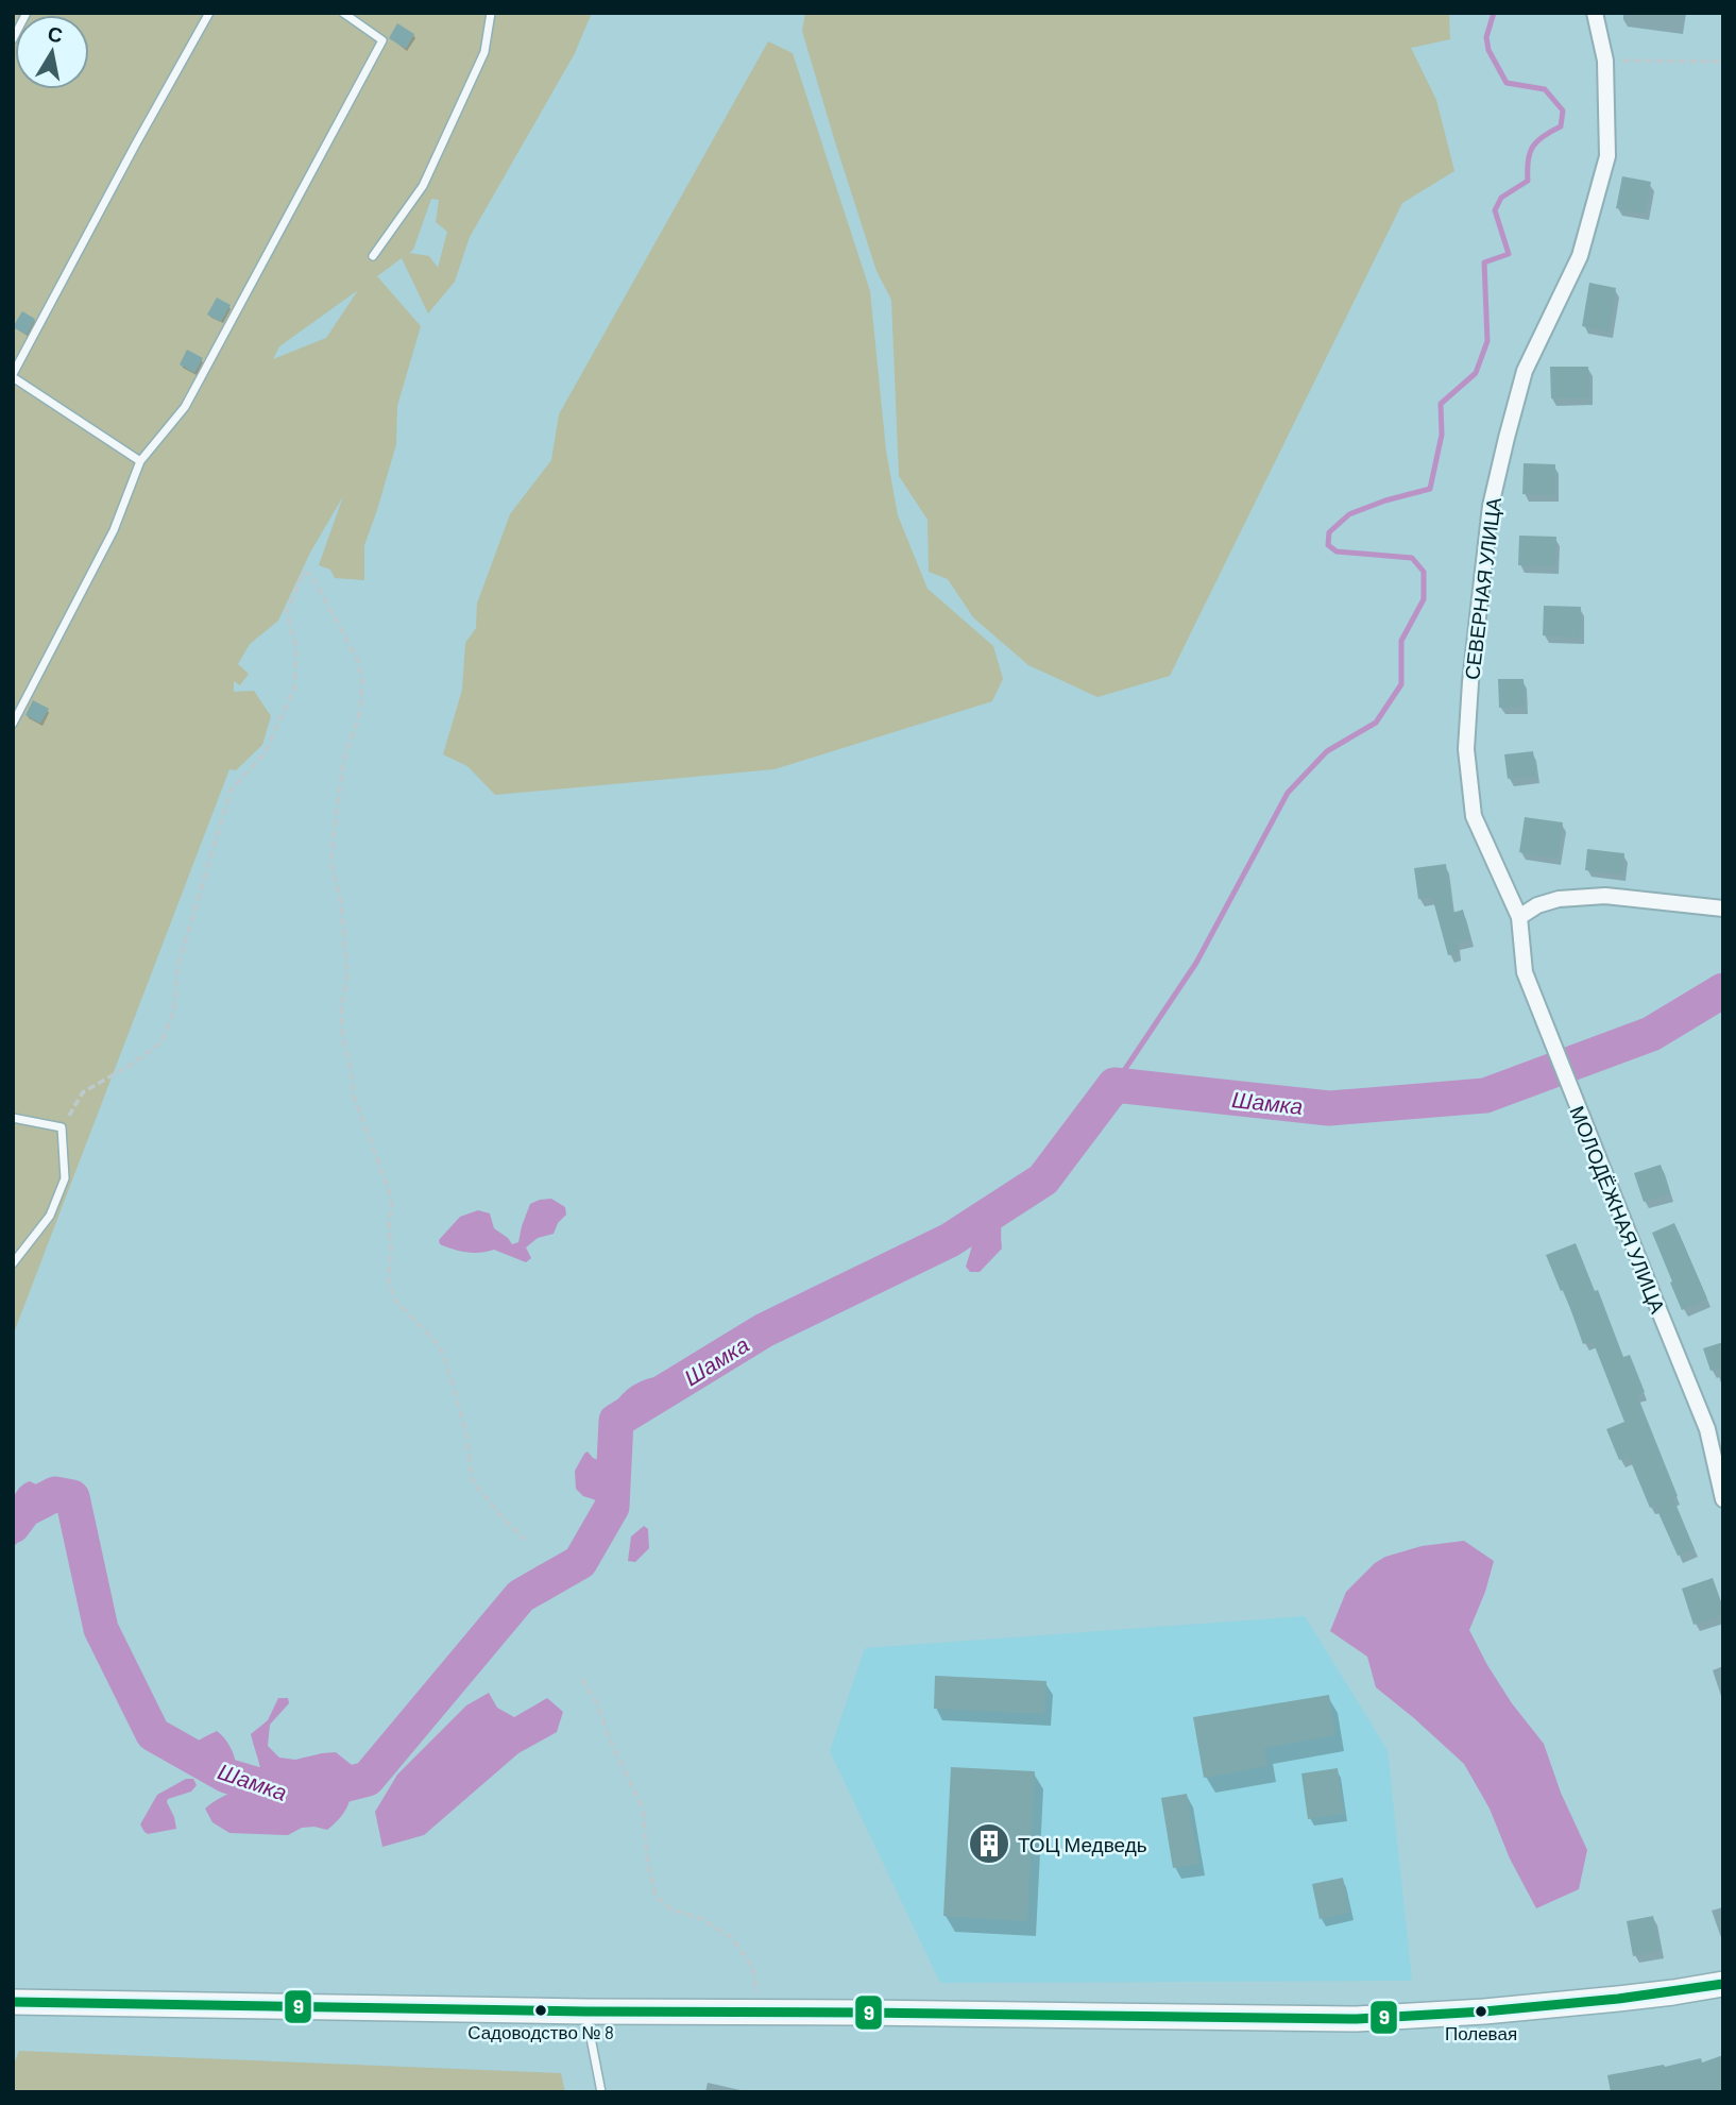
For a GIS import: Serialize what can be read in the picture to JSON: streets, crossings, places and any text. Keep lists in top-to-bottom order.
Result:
{
  "streets": {
    "street": ["СЕВЕРНАЯ УЛИЦА", "МОЛОДЁЖНАЯ УЛИЦА"]
  },
  "crossings": [
    ["СЕВЕРНАЯ УЛИЦА", "МОЛОДЁЖНАЯ УЛИЦА"]
  ],
  "water": ["Шамка"],
  "places": {
    "building": ["ТОЦ Медведь"],
    "other": ["Садоводство № 8", "Полевая"]
  },
  "lines": ["transit line 9"],
  "north": "top"
}
